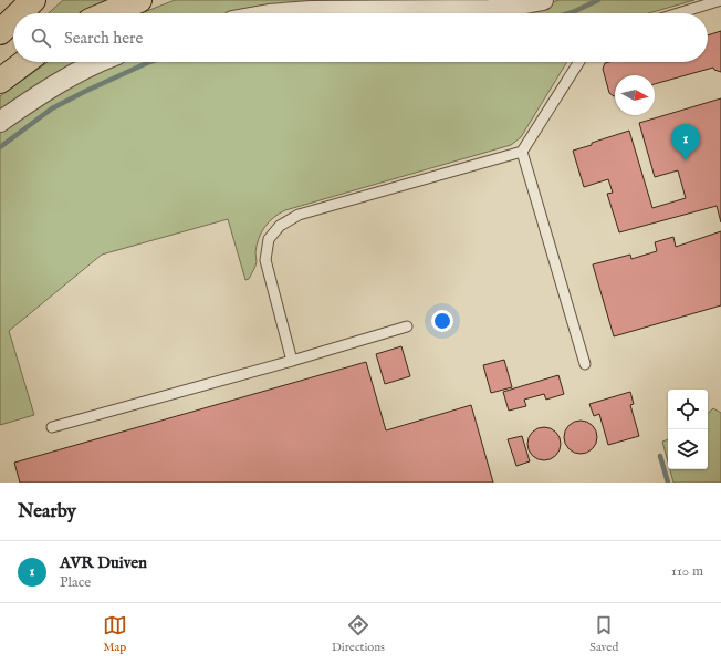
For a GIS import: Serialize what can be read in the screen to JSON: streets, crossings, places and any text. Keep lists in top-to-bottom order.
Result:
{
  "north": "right",
  "page": {
    "search": "Search here",
    "pins": "1",
    "heading": "Nearby",
    "list": [
      {
        "mark": "1",
        "name": "AVR Duiven",
        "note": "Place",
        "value": "110 m"
      }
    ],
    "nav": ["Map", "Directions", "Saved"]
  }
}
